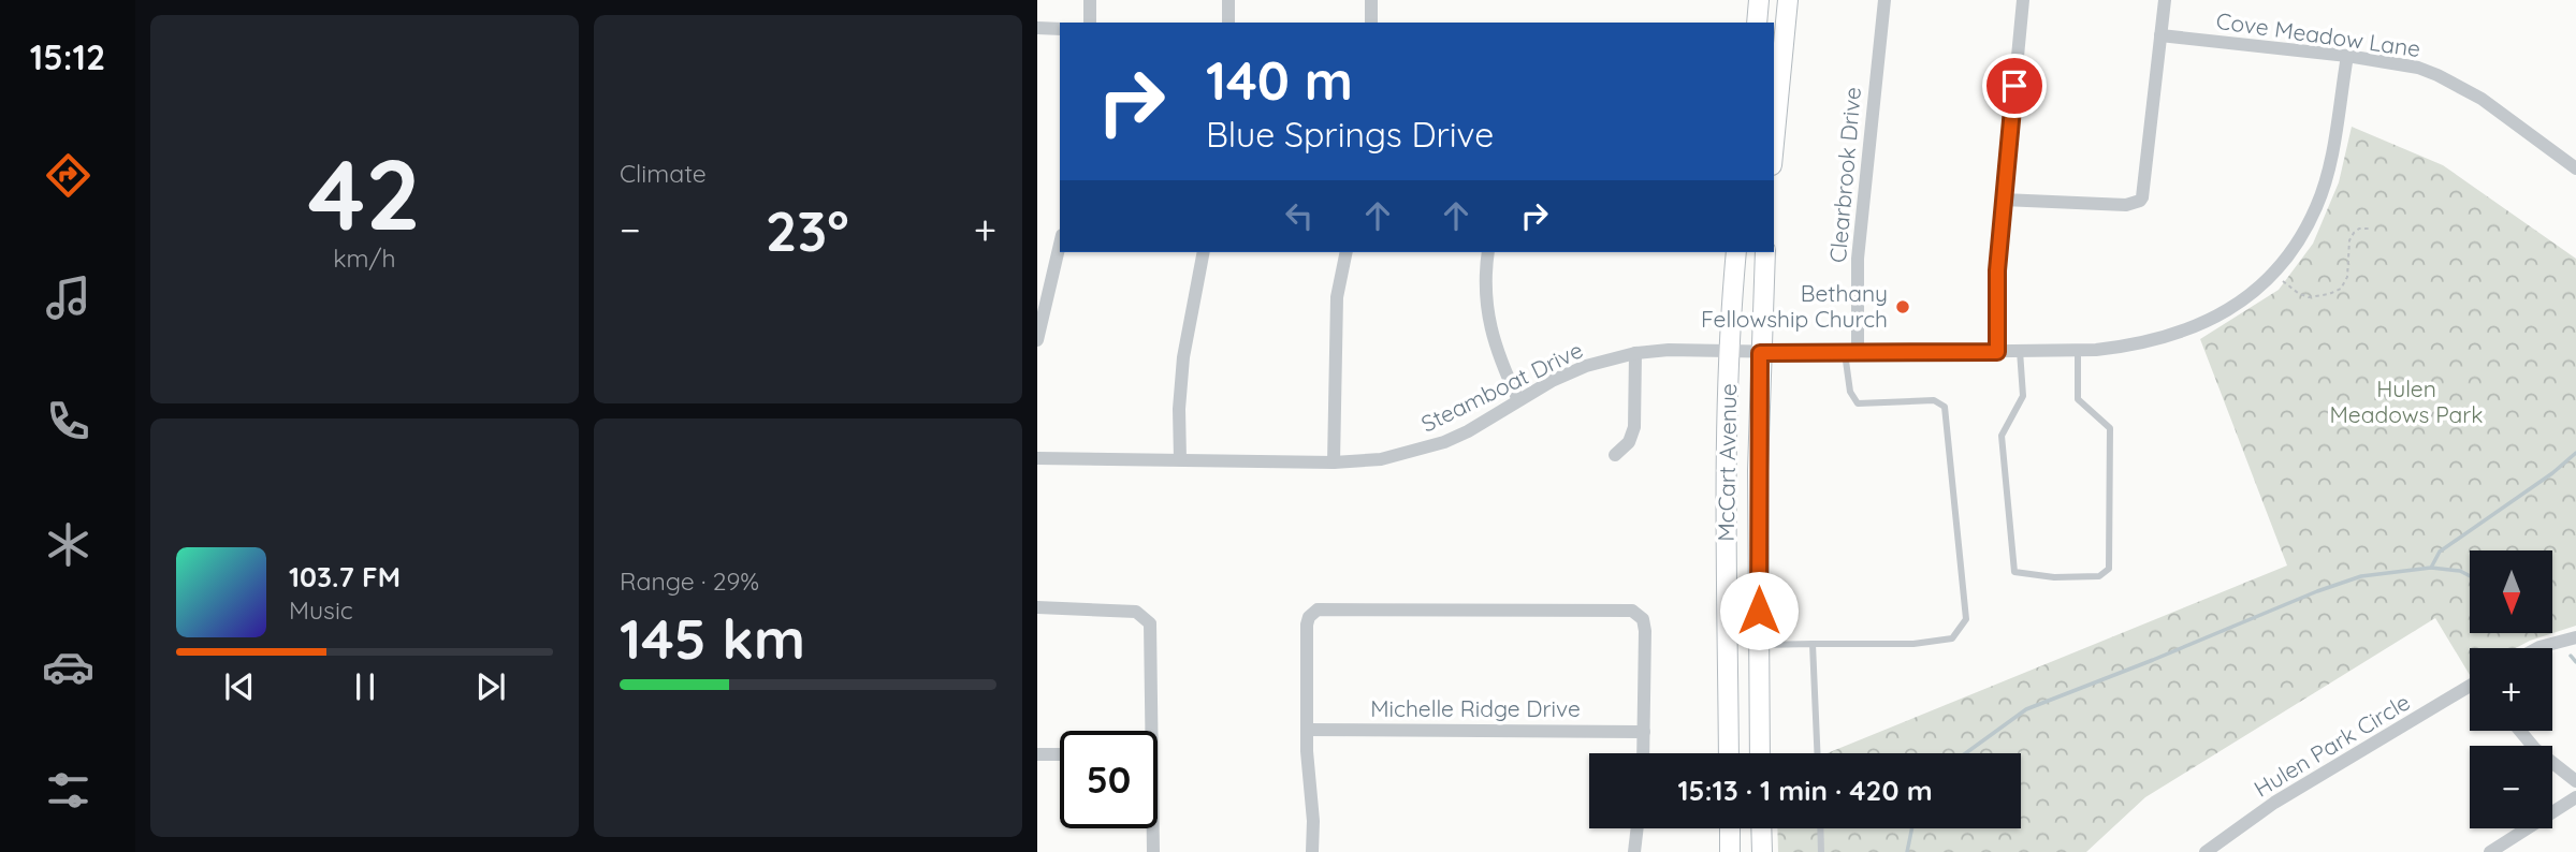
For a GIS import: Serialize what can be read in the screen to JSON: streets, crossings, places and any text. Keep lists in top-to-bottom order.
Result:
{
  "streets": {
    "main road": ["McCart Avenue"],
    "street": [
      "Cove Meadow Lane",
      "Clearbrook Drive",
      "Steamboat Drive",
      "Michelle Ridge Drive",
      "Hulen Park Circle"
    ]
  },
  "crossings": [
    ["Cove Meadow Lane", "Steamboat Drive"],
    ["Clearbrook Drive", "Steamboat Drive"],
    ["Steamboat Drive", "McCart Avenue"]
  ],
  "parks": ["Hulen Meadows Park"],
  "places": ["Bethany Fellowship Church"],
  "north": "bottom",
  "page": {
    "tabs": "15:12",
    "tile": [
      ["42", "km/h"],
      "Climate",
      ["Range · 29%", "145 km"]
    ],
    "turn": ["140 m", "Blue Springs Drive"],
    "heat": ["−", "23°", "+"],
    "song": ["103.7 FM", "Music"],
    "map_buttons": ["+", "−"],
    "limit": "50",
    "trip": "15:13 · 1 min · 420 m"
  }
}
